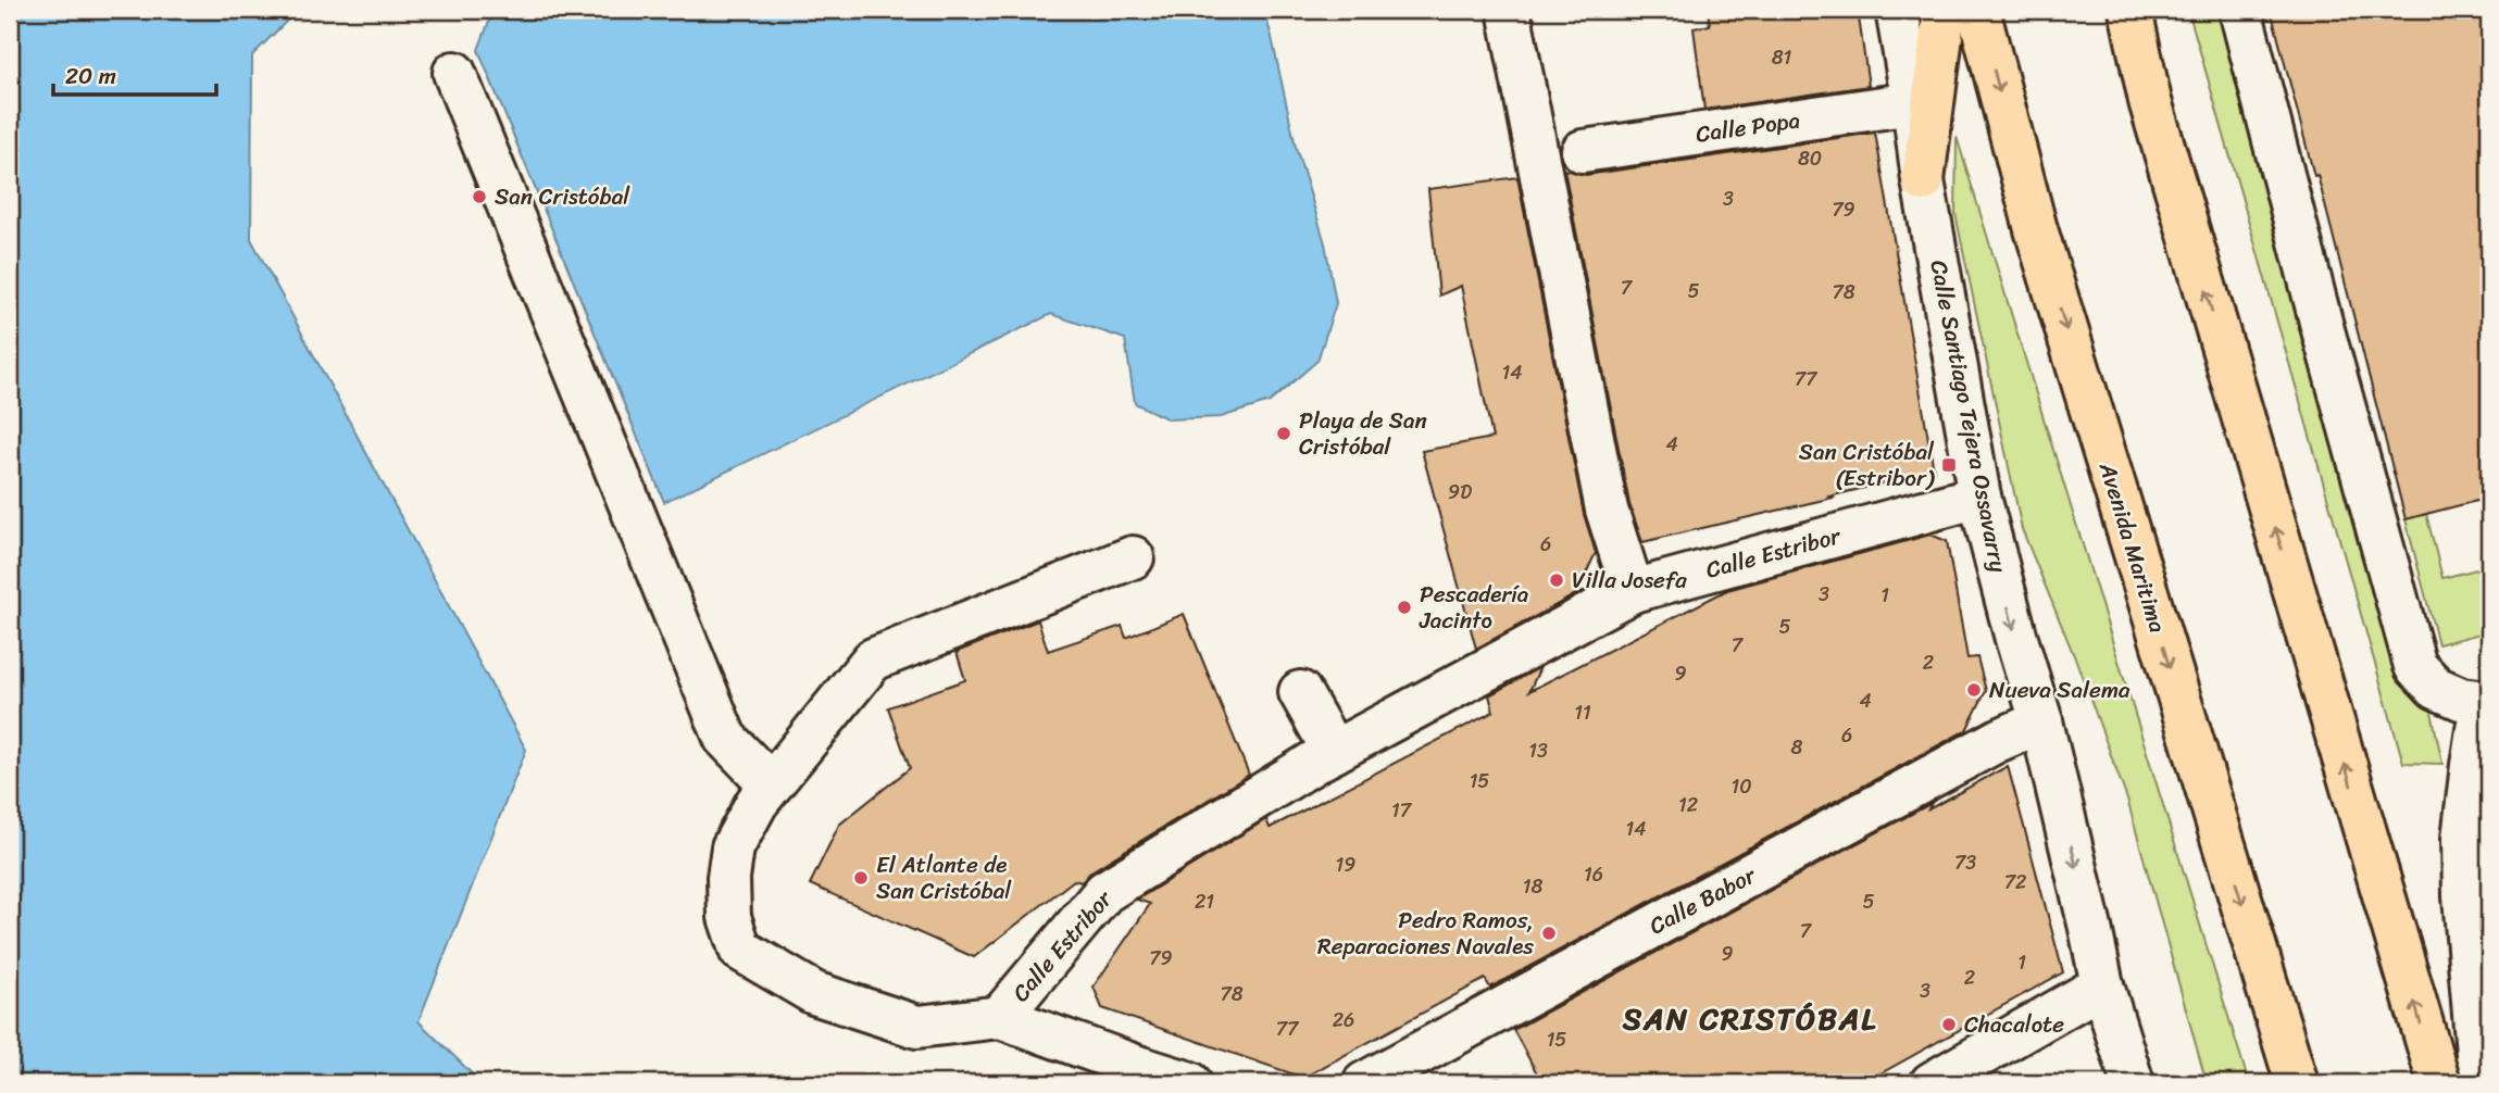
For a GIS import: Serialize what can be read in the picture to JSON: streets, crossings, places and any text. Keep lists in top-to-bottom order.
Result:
{
  "streets": {
    "highway": ["Avenida Maritima"],
    "street": [
      "Calle Popa",
      "Calle Santiago Tejera Ossavarry",
      "Calle Estribor",
      "Calle Babor"
    ]
  },
  "crossings": [
    ["Calle Popa", "Calle Santiago Tejera Ossavarry"],
    ["Calle Santiago Tejera Ossavarry", "Calle Estribor"],
    ["Calle Santiago Tejera Ossavarry", "Calle Babor"]
  ],
  "districts": ["SAN CRISTÓBAL"],
  "places": {
    "other": [
      "San Cristóbal",
      "Playa de San Cristóbal",
      "Villa Josefa",
      "Pescadería Jacinto",
      "Nueva Salema",
      "El Atlante de San Cristóbal",
      "Pedro Ramos, Reparaciones Navales",
      "Chacalote"
    ],
    "transit": ["San Cristóbal (Estribor)"]
  },
  "house_numbers": [
    "81",
    "80",
    "3",
    "79",
    "7",
    "5",
    "78",
    "14",
    "77",
    "4",
    "9D",
    "6",
    "3",
    "1",
    "5",
    "7",
    "2",
    "9",
    "4",
    "11",
    "6",
    "8",
    "13",
    "15",
    "10",
    "12",
    "17",
    "14",
    "73",
    "19",
    "16",
    "72",
    "18",
    "21",
    "5",
    "7",
    "9",
    "79",
    "1",
    "2",
    "3",
    "78",
    "26",
    "77",
    "15"
  ],
  "scale_bar": "20 m"
}
